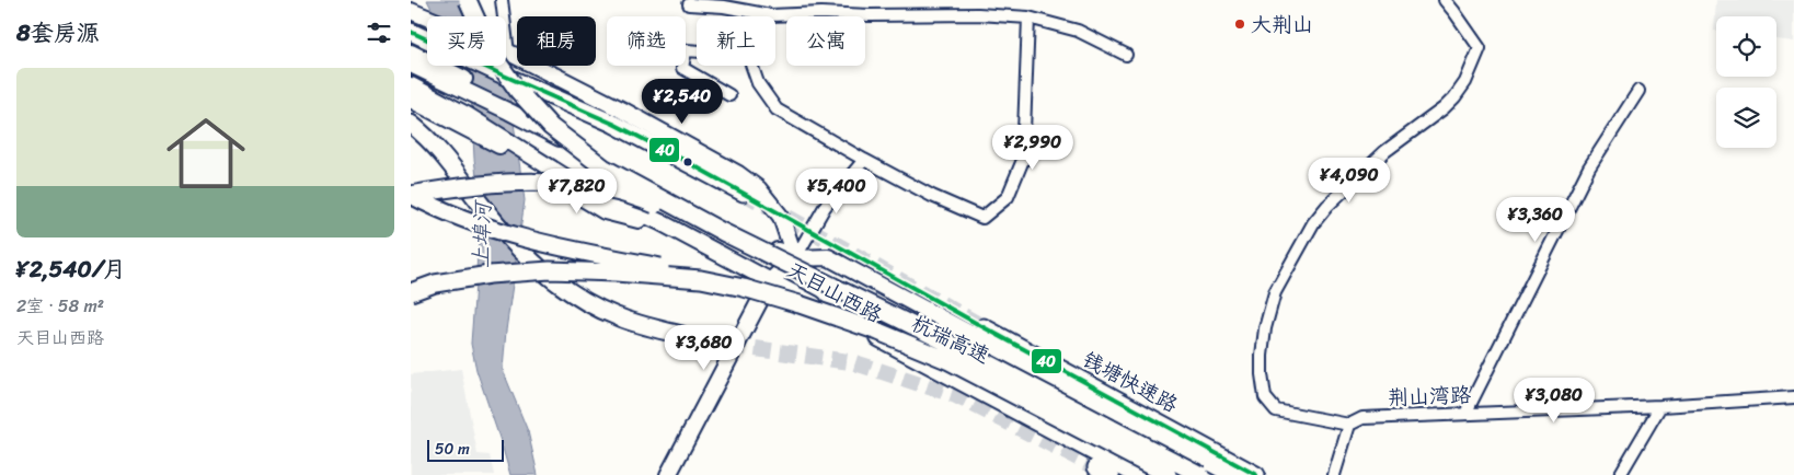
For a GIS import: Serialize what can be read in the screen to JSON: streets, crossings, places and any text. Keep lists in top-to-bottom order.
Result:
{
  "streets": {
    "highway": ["杭瑞高速", "钱塘快速路"],
    "main road": ["天目山西路"],
    "street": ["荆山湾路"]
  },
  "water": ["上埠河"],
  "places": ["大荆山"],
  "lines": ["transit line 40"],
  "scale_bar": "50 m",
  "page": {
    "heading": "8套房源",
    "chip": [
      "买房",
      "租房",
      "筛选",
      "新上",
      "公寓"
    ],
    "list": [
      {
        "name": "¥2,540/月",
        "note": "2室 · 58 m² · 天目山西路"
      }
    ],
    "price": [
      "¥2,540",
      "¥2,990",
      "¥4,090",
      "¥7,820",
      "¥5,400",
      "¥3,360",
      "¥3,680",
      "¥3,080"
    ],
    "scale": "50 m"
  }
}
